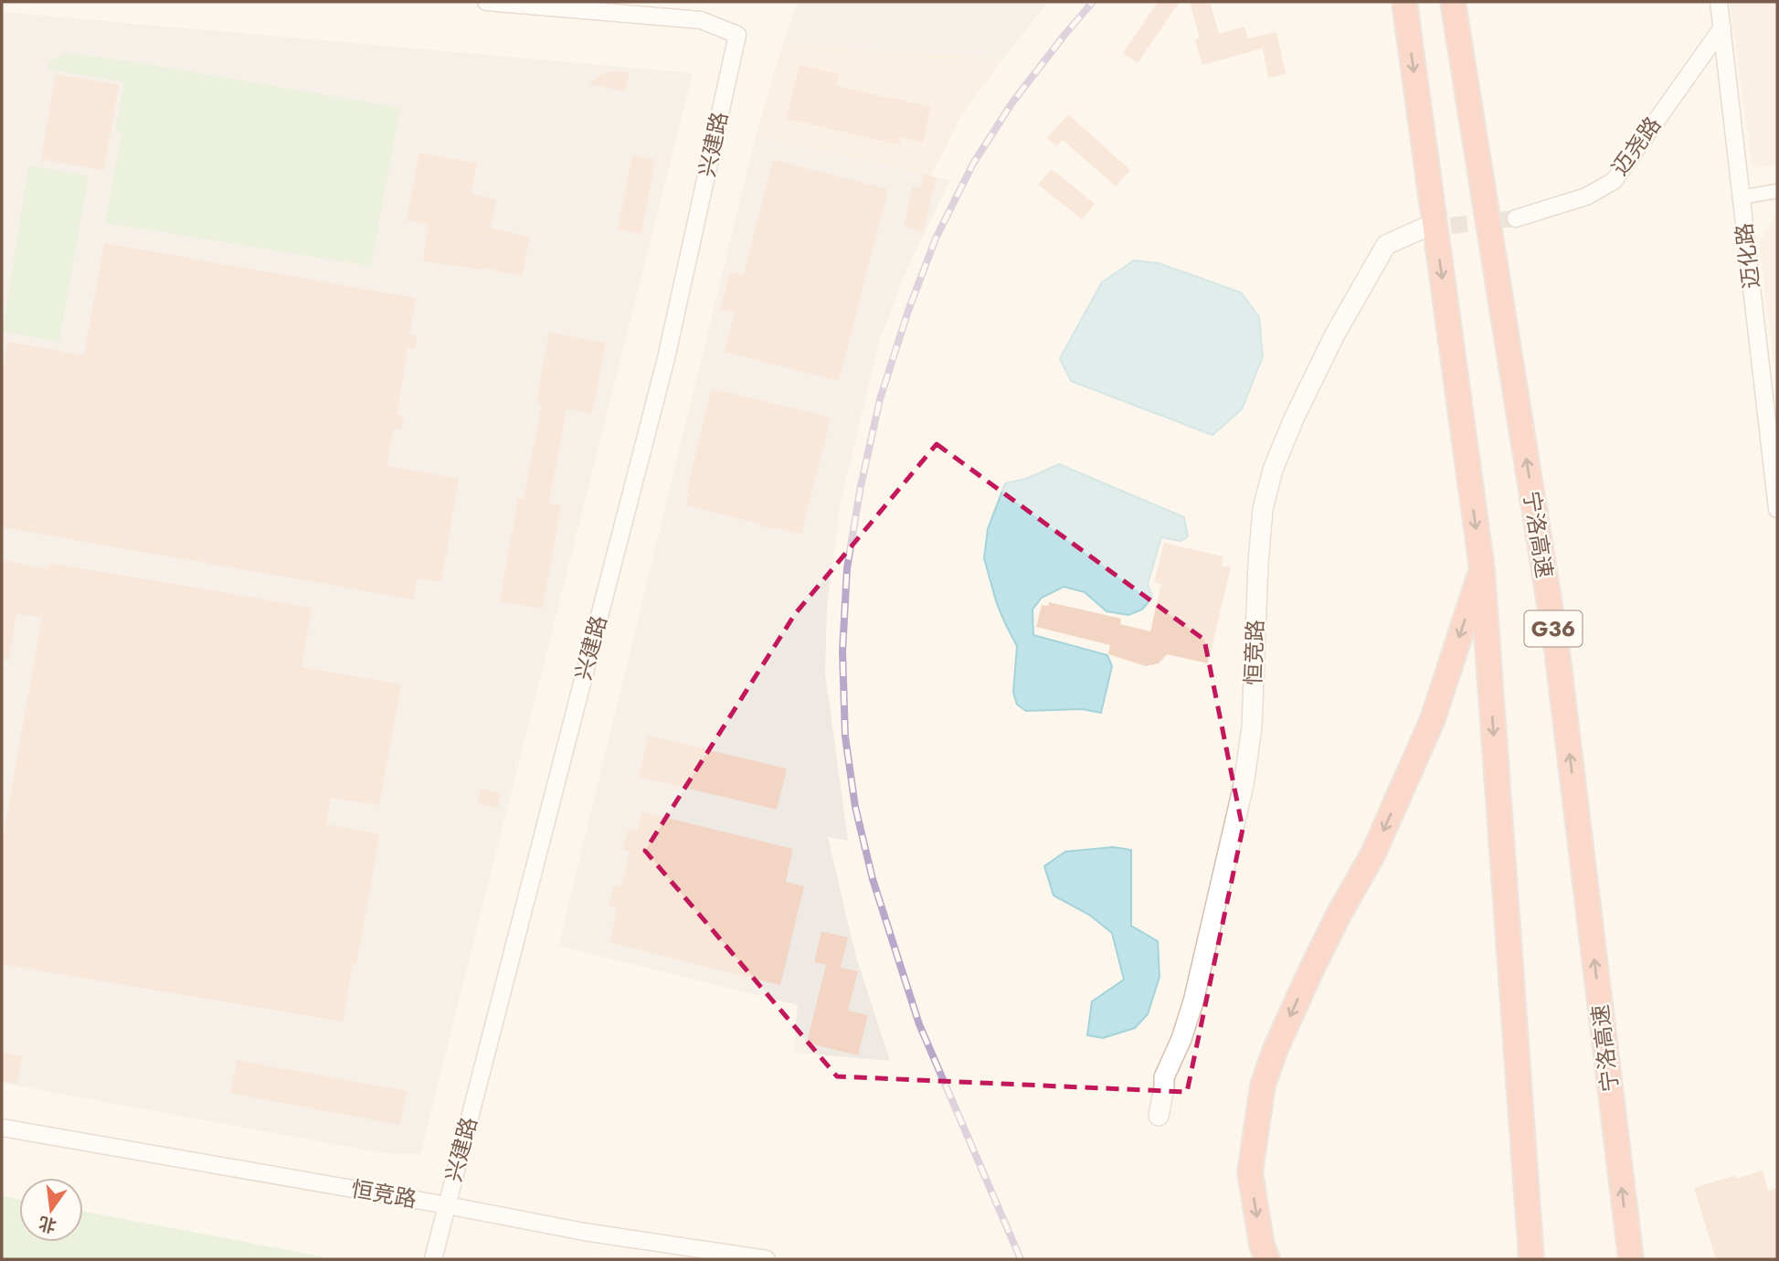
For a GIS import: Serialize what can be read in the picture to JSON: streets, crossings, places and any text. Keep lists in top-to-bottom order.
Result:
{
  "streets": {
    "highway": ["宁洛高速", "G36"],
    "main road": ["恒竞路"],
    "street": ["兴建路", "迈尧路", "迈化路"]
  },
  "crossings": [
    ["兴建路", "恒竞路"],
    ["迈尧路", "迈化路"]
  ],
  "north": "bottom"
}
